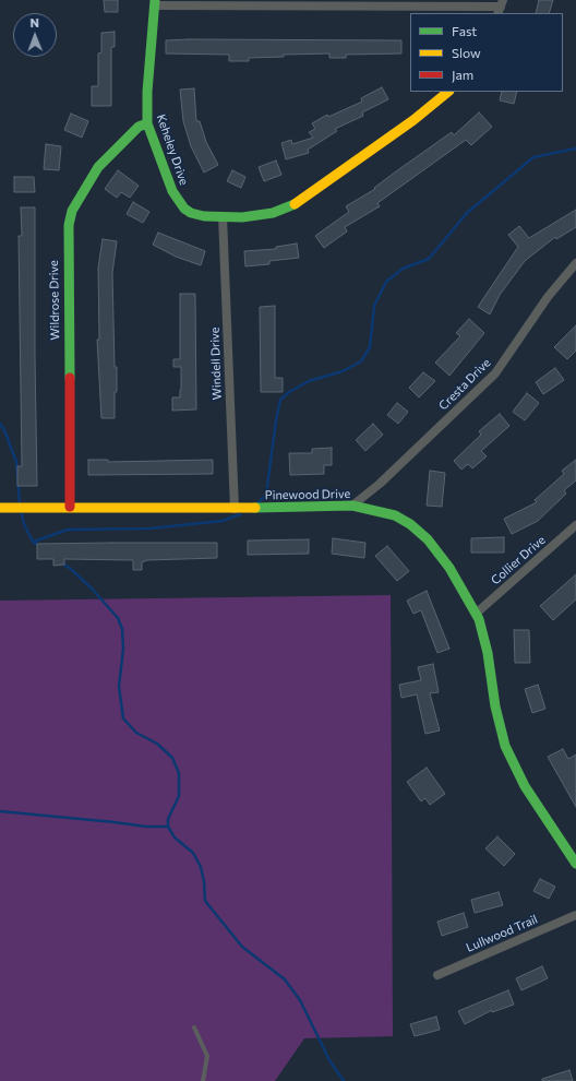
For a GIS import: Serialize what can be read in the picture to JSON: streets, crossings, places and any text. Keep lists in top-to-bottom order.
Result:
{
  "streets": {
    "street": [
      "Keheley Drive",
      "Wildrose Drive",
      "Windell Drive",
      "Cresta Drive",
      "Pinewood Drive",
      "Collier Drive",
      "Lullwood Trail"
    ]
  },
  "crossings": [
    ["Keheley Drive", "Wildrose Drive"],
    ["Keheley Drive", "Windell Drive"],
    ["Wildrose Drive", "Pinewood Drive"],
    ["Windell Drive", "Pinewood Drive"],
    ["Cresta Drive", "Pinewood Drive"],
    ["Pinewood Drive", "Collier Drive"]
  ],
  "legend": ["Fast", "Slow", "Jam"],
  "north": "top"
}
